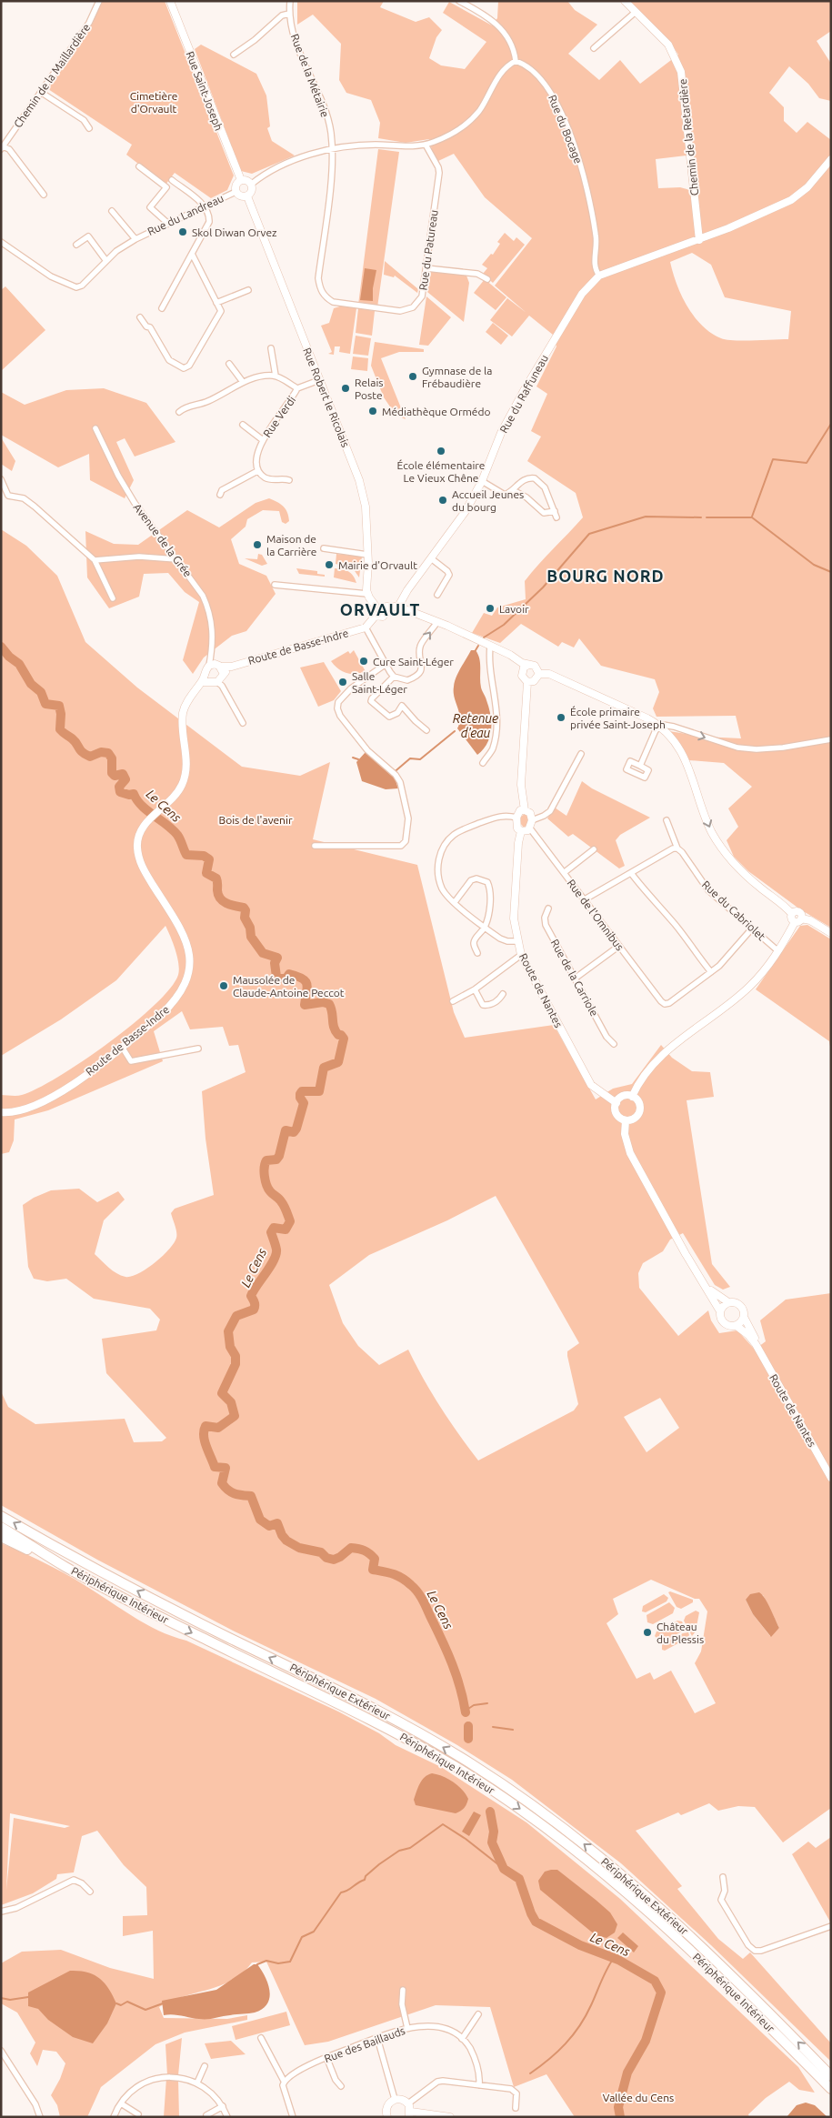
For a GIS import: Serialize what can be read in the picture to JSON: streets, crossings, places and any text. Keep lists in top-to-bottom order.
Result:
{
  "streets": {
    "highway": ["Périphérique Intérieur", "Périphérique Extérieur"],
    "main road": [
      "Rue Saint-Joseph",
      "Chemin de la Retardière",
      "Rue du Raffuneau",
      "Rue Robert le Ricolais",
      "Route de Basse-Indre",
      "Route de Nantes"
    ],
    "street": [
      "Chemin de la Maillardière",
      "Rue de la Métairie",
      "Rue du Bocage",
      "Rue du Landreau",
      "Rue du Patureau",
      "Rue Verdi",
      "Avenue de la Grée",
      "Rue du Cabriolet",
      "Rue de l'Omnibus",
      "Rue de la Carriole",
      "Rue des Baillauds"
    ]
  },
  "crossings": [
    ["Rue de la Métairie", "Rue du Patureau"],
    ["Rue Saint-Joseph", "Rue du Landreau"],
    ["Rue Saint-Joseph", "Rue Robert le Ricolais"],
    ["Rue du Bocage", "Rue du Raffuneau"],
    ["Chemin de la Retardière", "Rue du Raffuneau"],
    ["Rue du Landreau", "Rue Robert le Ricolais"],
    ["Rue Robert le Ricolais", "Rue Verdi"],
    ["Avenue de la Grée", "Route de Basse-Indre"],
    ["Rue de l'Omnibus", "Route de Nantes"]
  ],
  "one_way": ["Périphérique Intérieur", "Périphérique Extérieur"],
  "districts": ["BOURG NORD", "ORVAULT"],
  "water": ["Retenue d'eau", "Le Cens"],
  "parks": ["Cimetière d'Orvault", "Bois de l'avenir", "Vallée du Cens"],
  "places": [
    "Skol Diwan Orvez",
    "Gymnase de la Frébaudière",
    "Relais Poste",
    "Médiathèque Ormédo",
    "École élémentaire Le Vieux Chêne",
    "Accueil Jeunes du bourg",
    "Maison de la Carrière",
    "Mairie d'Orvault",
    "Lavoir",
    "Cure Saint-Léger",
    "Salle Saint-Léger",
    "École primaire privée Saint-Joseph",
    "Mausolée de Claude-Antoine Peccot",
    "Château du Plessis"
  ]
}
